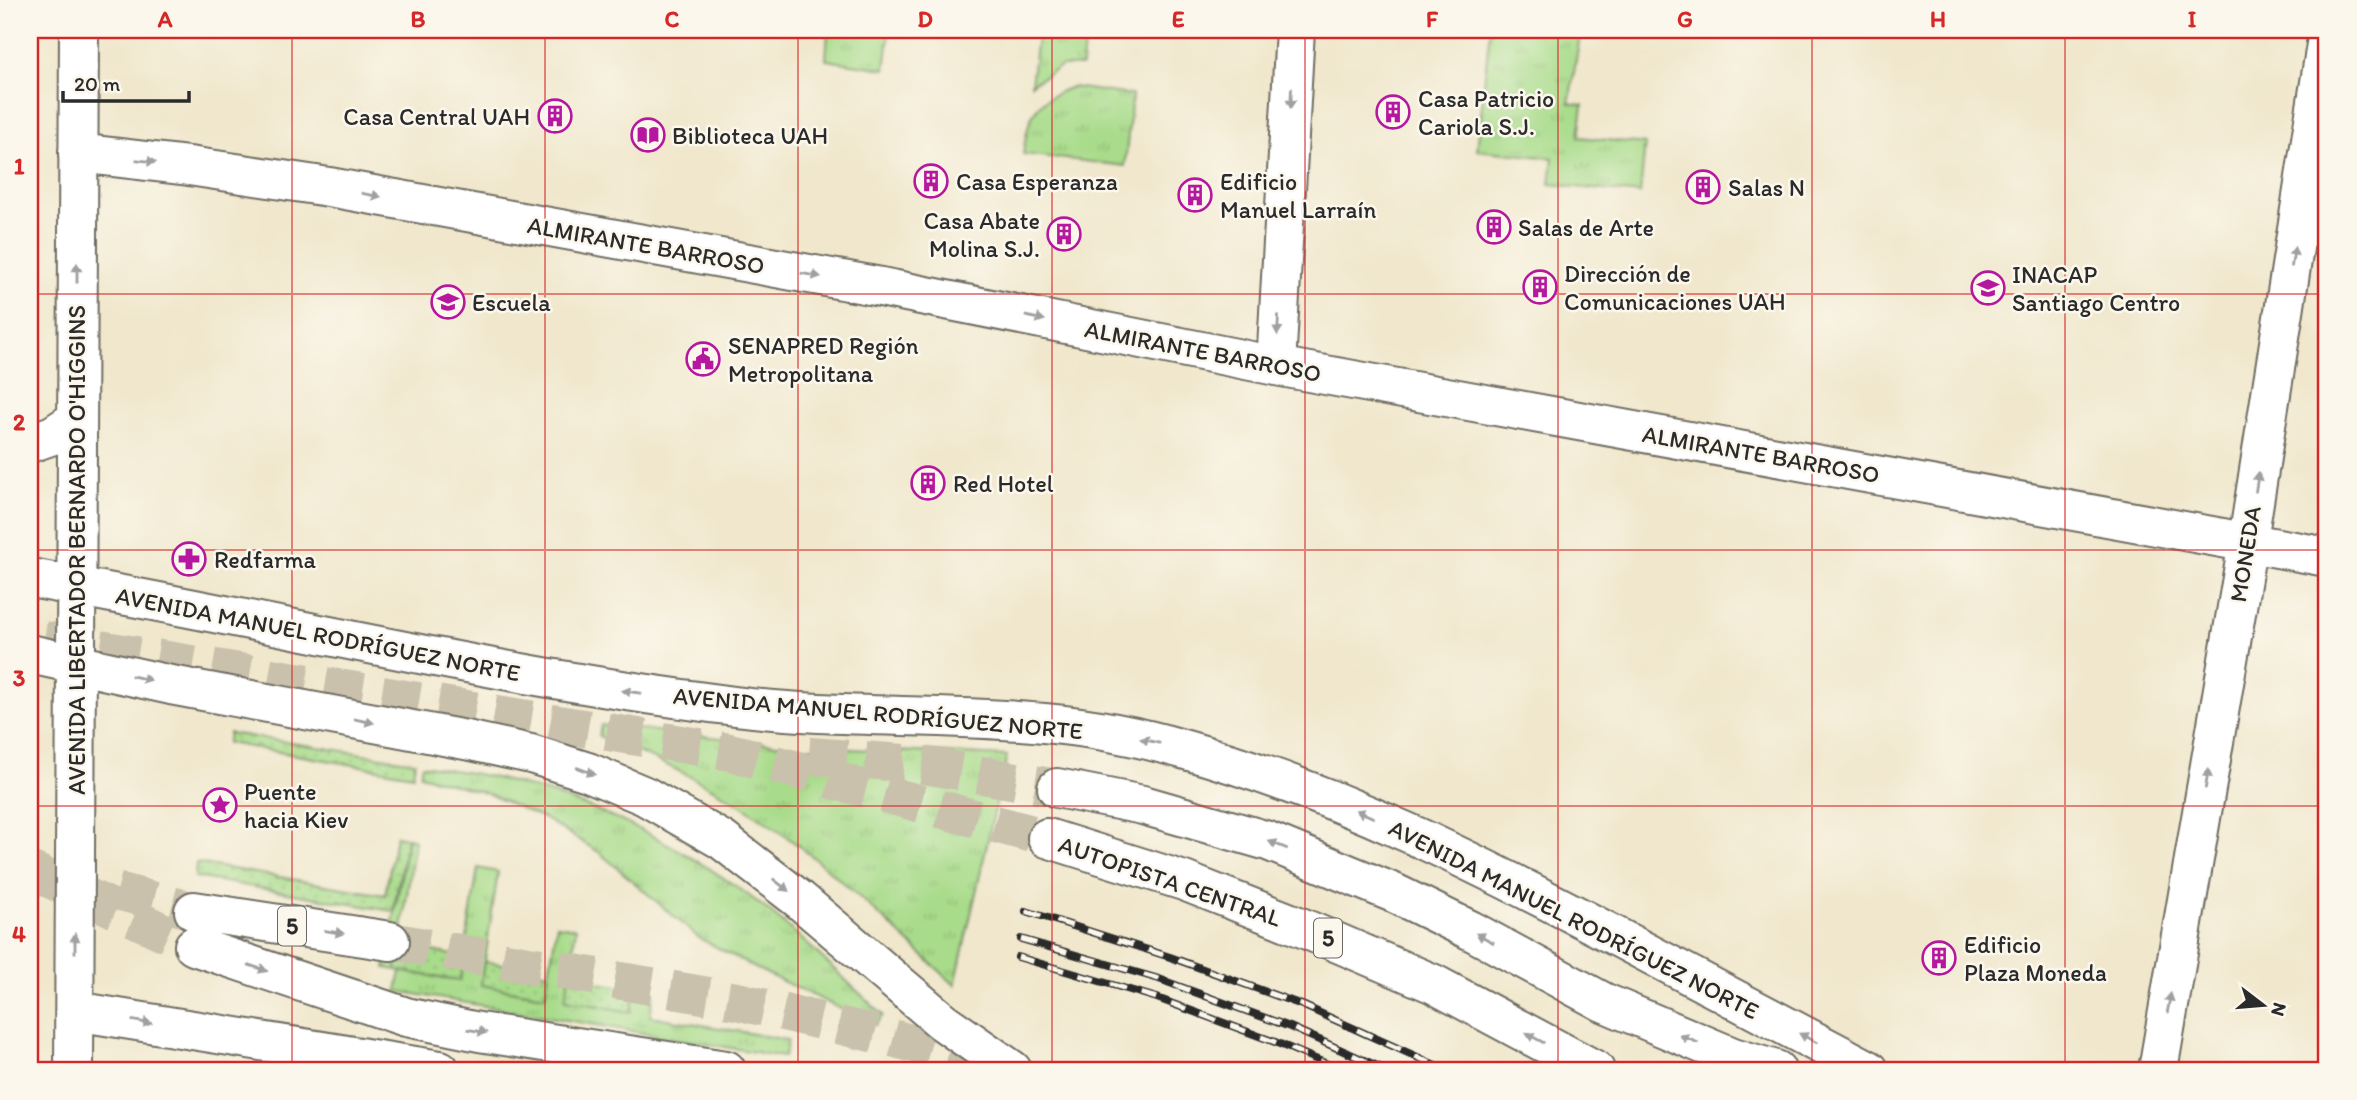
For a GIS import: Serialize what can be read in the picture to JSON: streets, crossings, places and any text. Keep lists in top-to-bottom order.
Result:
{
  "streets": {
    "main road": [
      "ALMIRANTE BARROSO",
      "AVENIDA LIBERTADOR BERNARDO O'HIGGINS",
      "MONEDA",
      "AVENIDA MANUEL RODRÍGUEZ NORTE",
      "AUTOPISTA CENTRAL",
      "5"
    ]
  },
  "crossings": [
    ["ALMIRANTE BARROSO", "AVENIDA LIBERTADOR BERNARDO O'HIGGINS"],
    ["ALMIRANTE BARROSO", "MONEDA"],
    ["AVENIDA LIBERTADOR BERNARDO O'HIGGINS", "AVENIDA MANUEL RODRÍGUEZ NORTE"]
  ],
  "one_way": ["ALMIRANTE BARROSO", "AVENIDA LIBERTADOR BERNARDO O'HIGGINS", "MONEDA"],
  "places": {
    "building": [
      "Casa Patricio Cariola S.J.",
      "Casa Central UAH",
      "Casa Esperanza",
      "Salas N",
      "Edificio Manuel Larraín",
      "Salas de Arte",
      "Casa Abate Molina S.J.",
      "Dirección de Comunicaciones UAH",
      "Red Hotel",
      "Edificio Plaza Moneda"
    ],
    "library": ["Biblioteca UAH"],
    "school or university": ["INACAP Santiago Centro", "Escuela"],
    "public building": ["SENAPRED Región Metropolitana"],
    "pharmacy": ["Redfarma"],
    "place": ["Puente hacia Kiev"]
  },
  "scale_bar": "20 m",
  "north": "right",
  "grid": {
    "columns": [
      "A",
      "B",
      "C",
      "D",
      "E",
      "F",
      "G",
      "H",
      "I"
    ],
    "rows": [
      "1",
      "2",
      "3",
      "4"
    ]
  }
}
